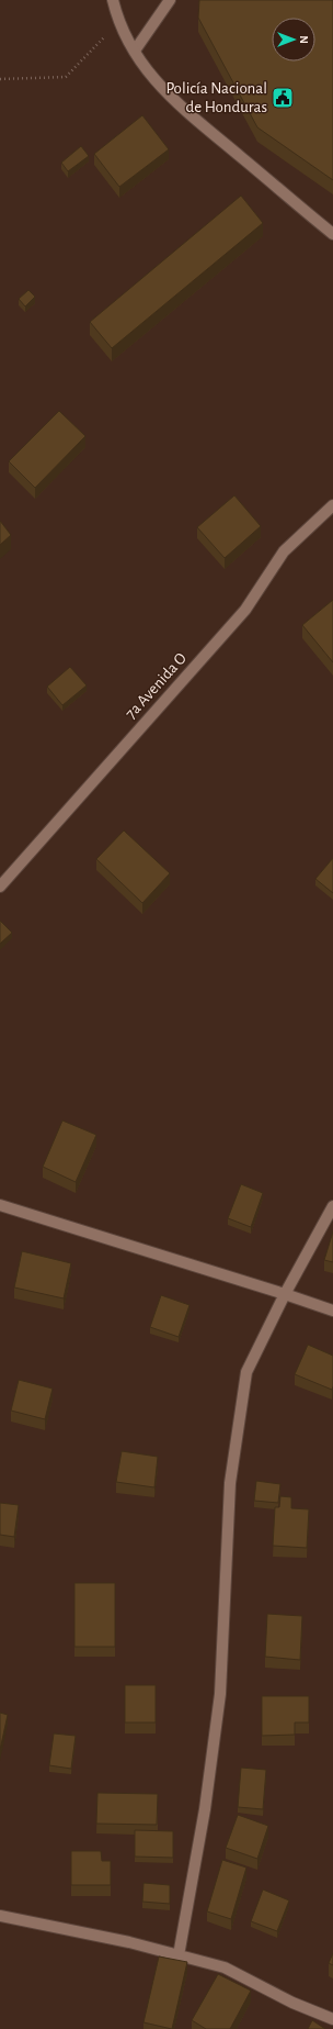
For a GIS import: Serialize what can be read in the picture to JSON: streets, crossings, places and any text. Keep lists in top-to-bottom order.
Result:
{
  "streets": {
    "street": ["7a Avenida O"]
  },
  "places": {
    "public building": ["Policía Nacional de Honduras"]
  },
  "north": "right"
}
